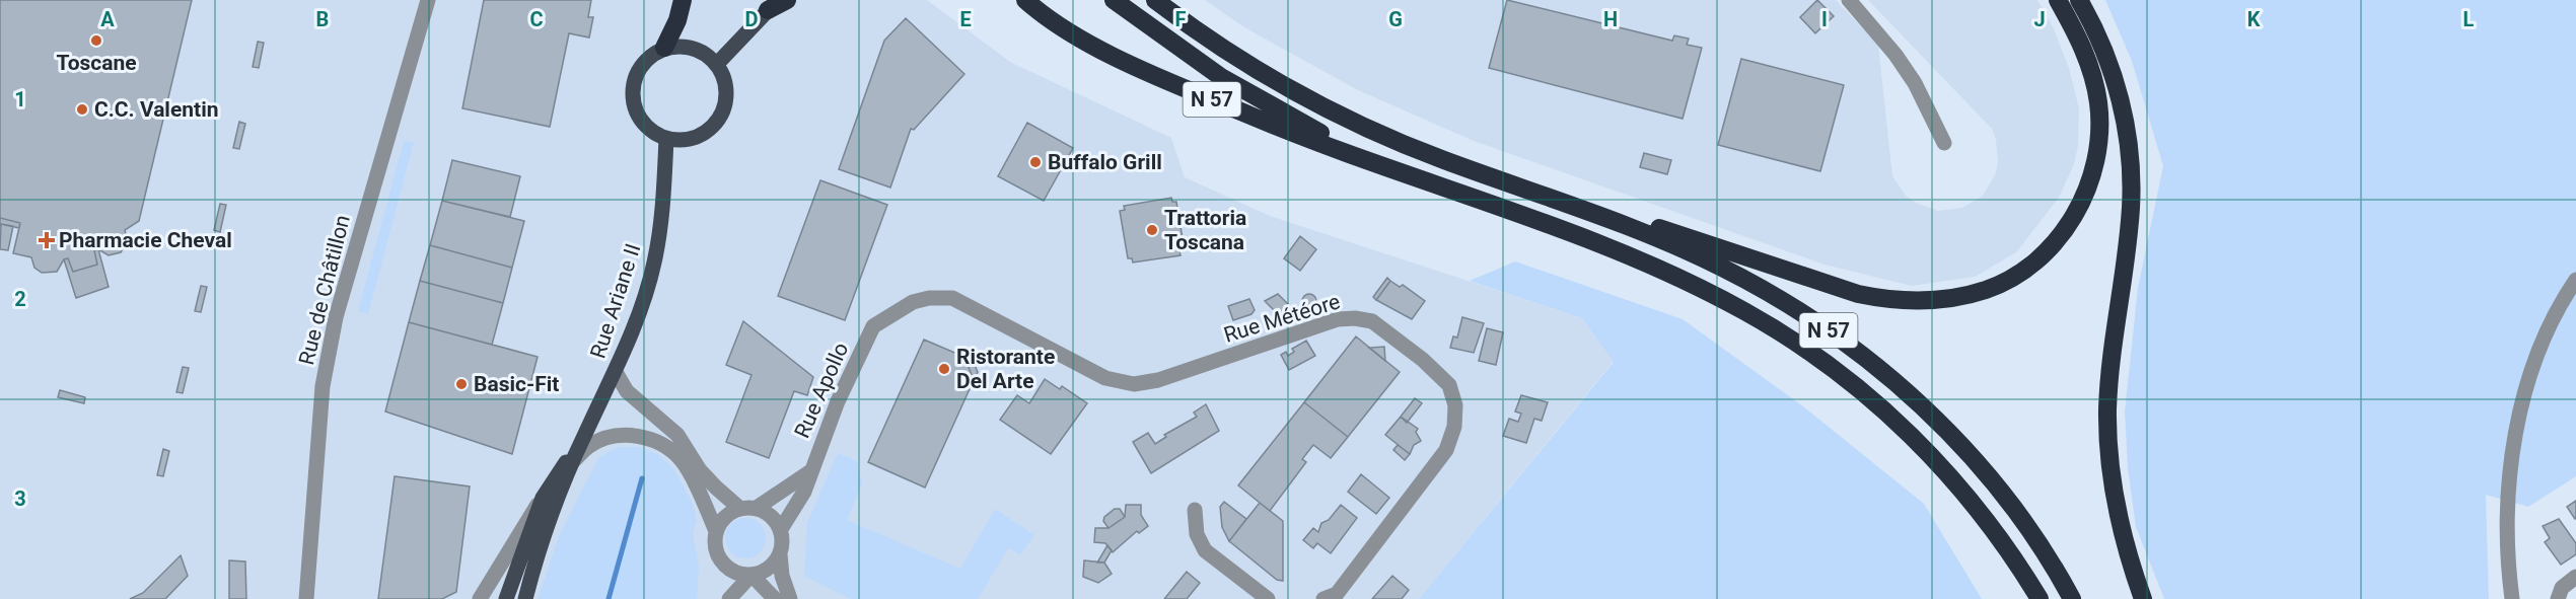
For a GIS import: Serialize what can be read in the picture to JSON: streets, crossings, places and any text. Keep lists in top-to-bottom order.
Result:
{
  "streets": {
    "highway": ["N 57"],
    "main road": ["Rue Ariane II"],
    "street": ["Rue de Châtillon", "Rue Météore", "Rue Apollo"]
  },
  "crossings": [
    ["Rue Météore", "Rue Apollo"]
  ],
  "places": {
    "other": [
      "Toscane",
      "C.C. Valentin",
      "Buffalo Grill",
      "Trattoria Toscana",
      "Ristorante Del Arte",
      "Basic-Fit"
    ],
    "health": ["Pharmacie Cheval"]
  },
  "grid": {
    "columns": [
      "A",
      "B",
      "C",
      "D",
      "E",
      "F",
      "G",
      "H",
      "I",
      "J",
      "K",
      "L"
    ],
    "rows": ["1", "2", "3"]
  }
}
